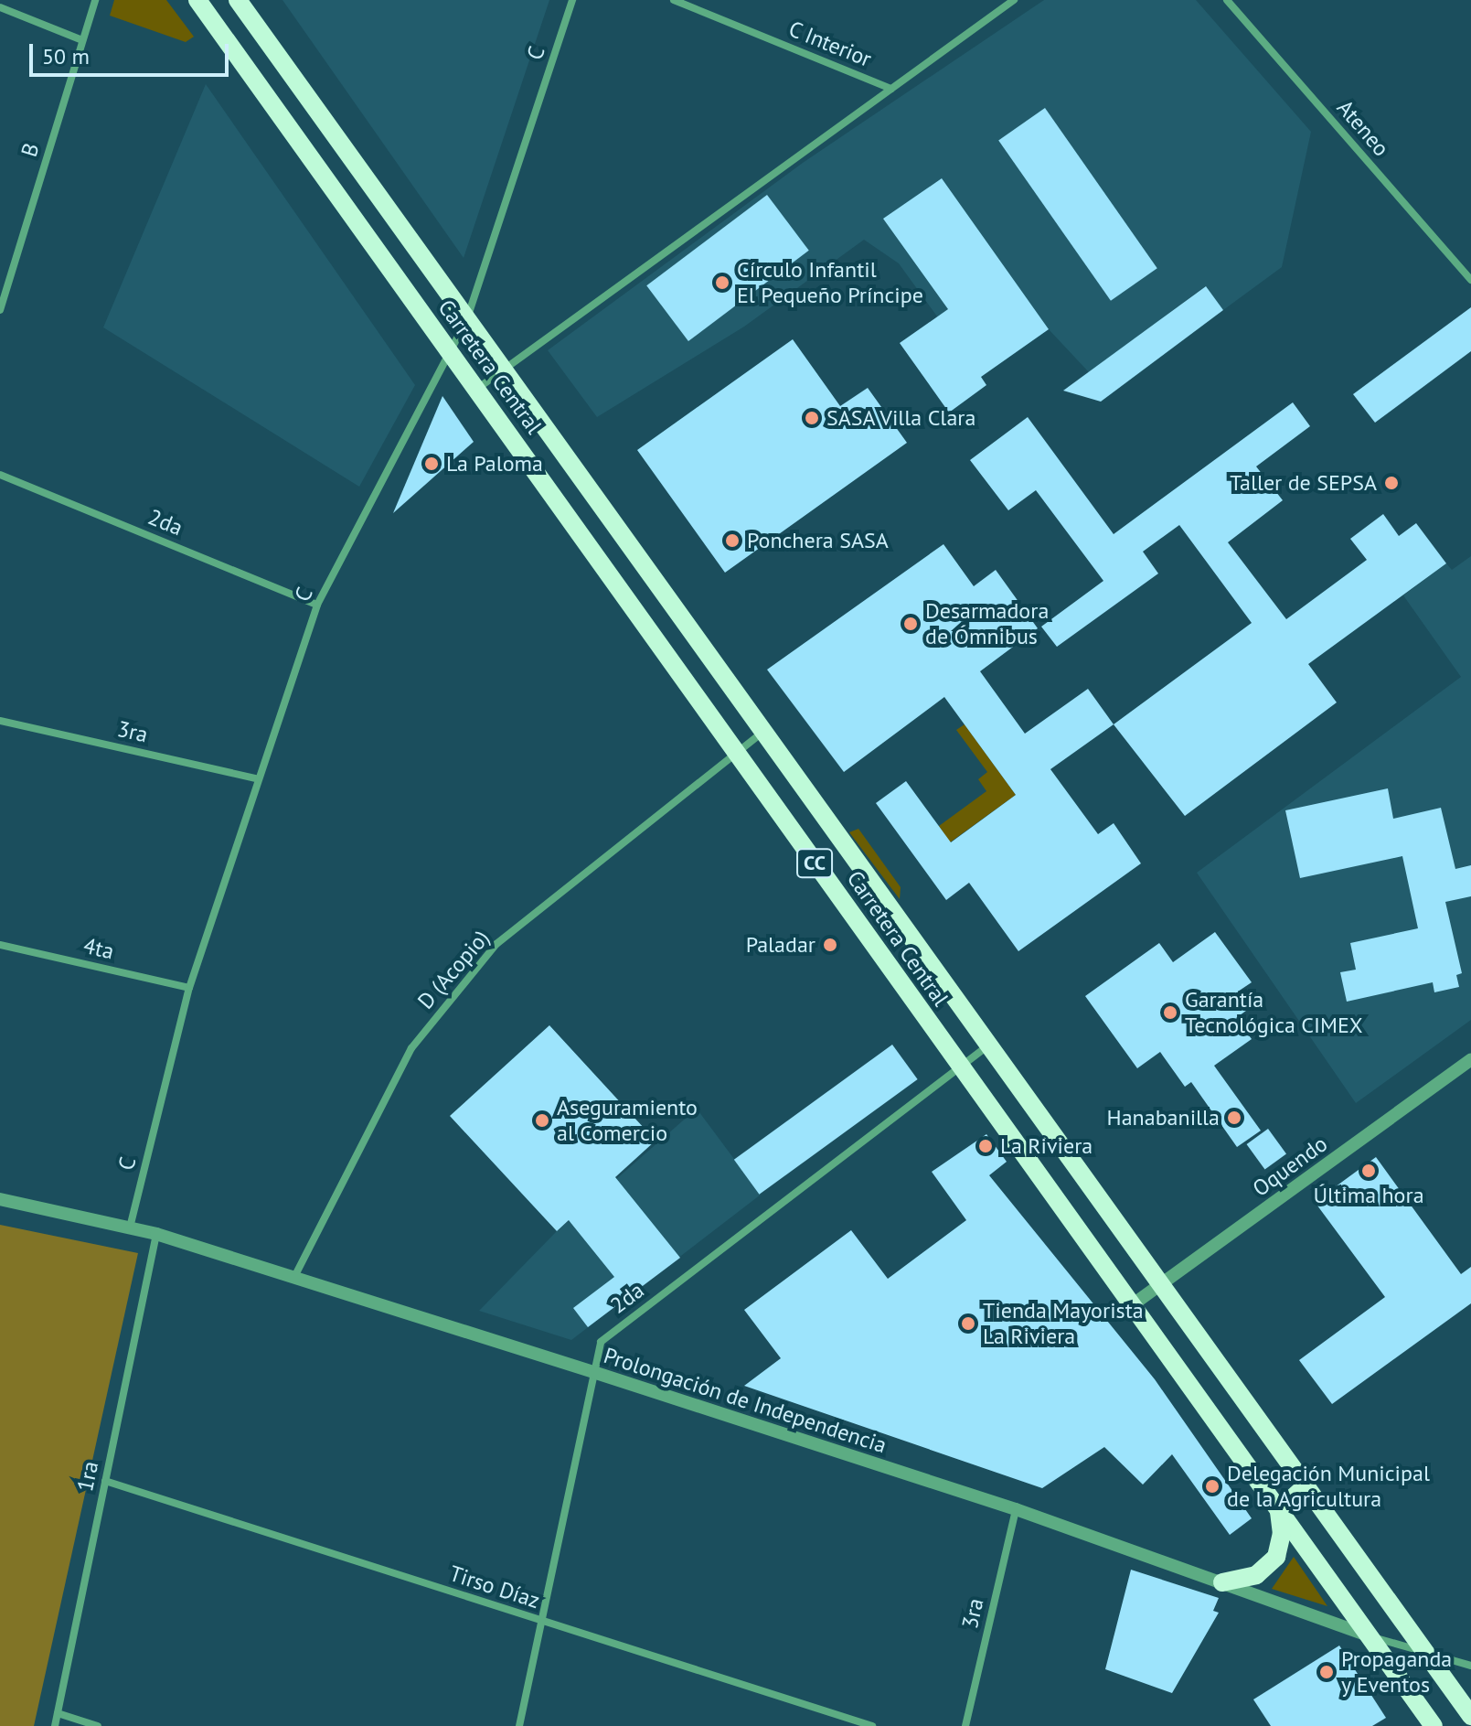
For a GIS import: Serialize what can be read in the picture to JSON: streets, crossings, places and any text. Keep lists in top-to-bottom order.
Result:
{
  "streets": {
    "main road": ["Carretera Central", "CC"],
    "street": [
      "C Interior",
      "C",
      "Ateneo",
      "B",
      "2da",
      "3ra",
      "4ta",
      "D (Acopio)",
      "Oquendo",
      "Prolongación de Independencia",
      "1ra",
      "Tirso Díaz"
    ]
  },
  "crossings": [
    ["C", "Carretera Central"],
    ["C", "2da"],
    ["C", "3ra"],
    ["C", "4ta"],
    ["C", "Prolongación de Independencia"],
    ["Carretera Central", "2da"],
    ["Carretera Central", "D (Acopio)"],
    ["Carretera Central", "Oquendo"],
    ["Carretera Central", "Prolongación de Independencia"],
    ["2da", "Prolongación de Independencia"],
    ["2da", "Tirso Díaz"],
    ["3ra", "Prolongación de Independencia"],
    ["D (Acopio)", "Prolongación de Independencia"],
    ["Prolongación de Independencia", "1ra"],
    ["1ra", "Tirso Díaz"]
  ],
  "places": [
    "Círculo Infantil El Pequeño Príncipe",
    "SASA Villa Clara",
    "La Paloma",
    "Taller de SEPSA",
    "Ponchera SASA",
    "Desarmadora de Ómnibus",
    "Paladar",
    "Garantía Tecnológica CIMEX",
    "Hanabanilla",
    "Aseguramiento al Comercio",
    "La Riviera",
    "Última hora",
    "Tienda Mayorista La Riviera",
    "Delegación Municipal de la Agricultura",
    "Propaganda y Eventos"
  ],
  "scale_bar": "50 m"
}
